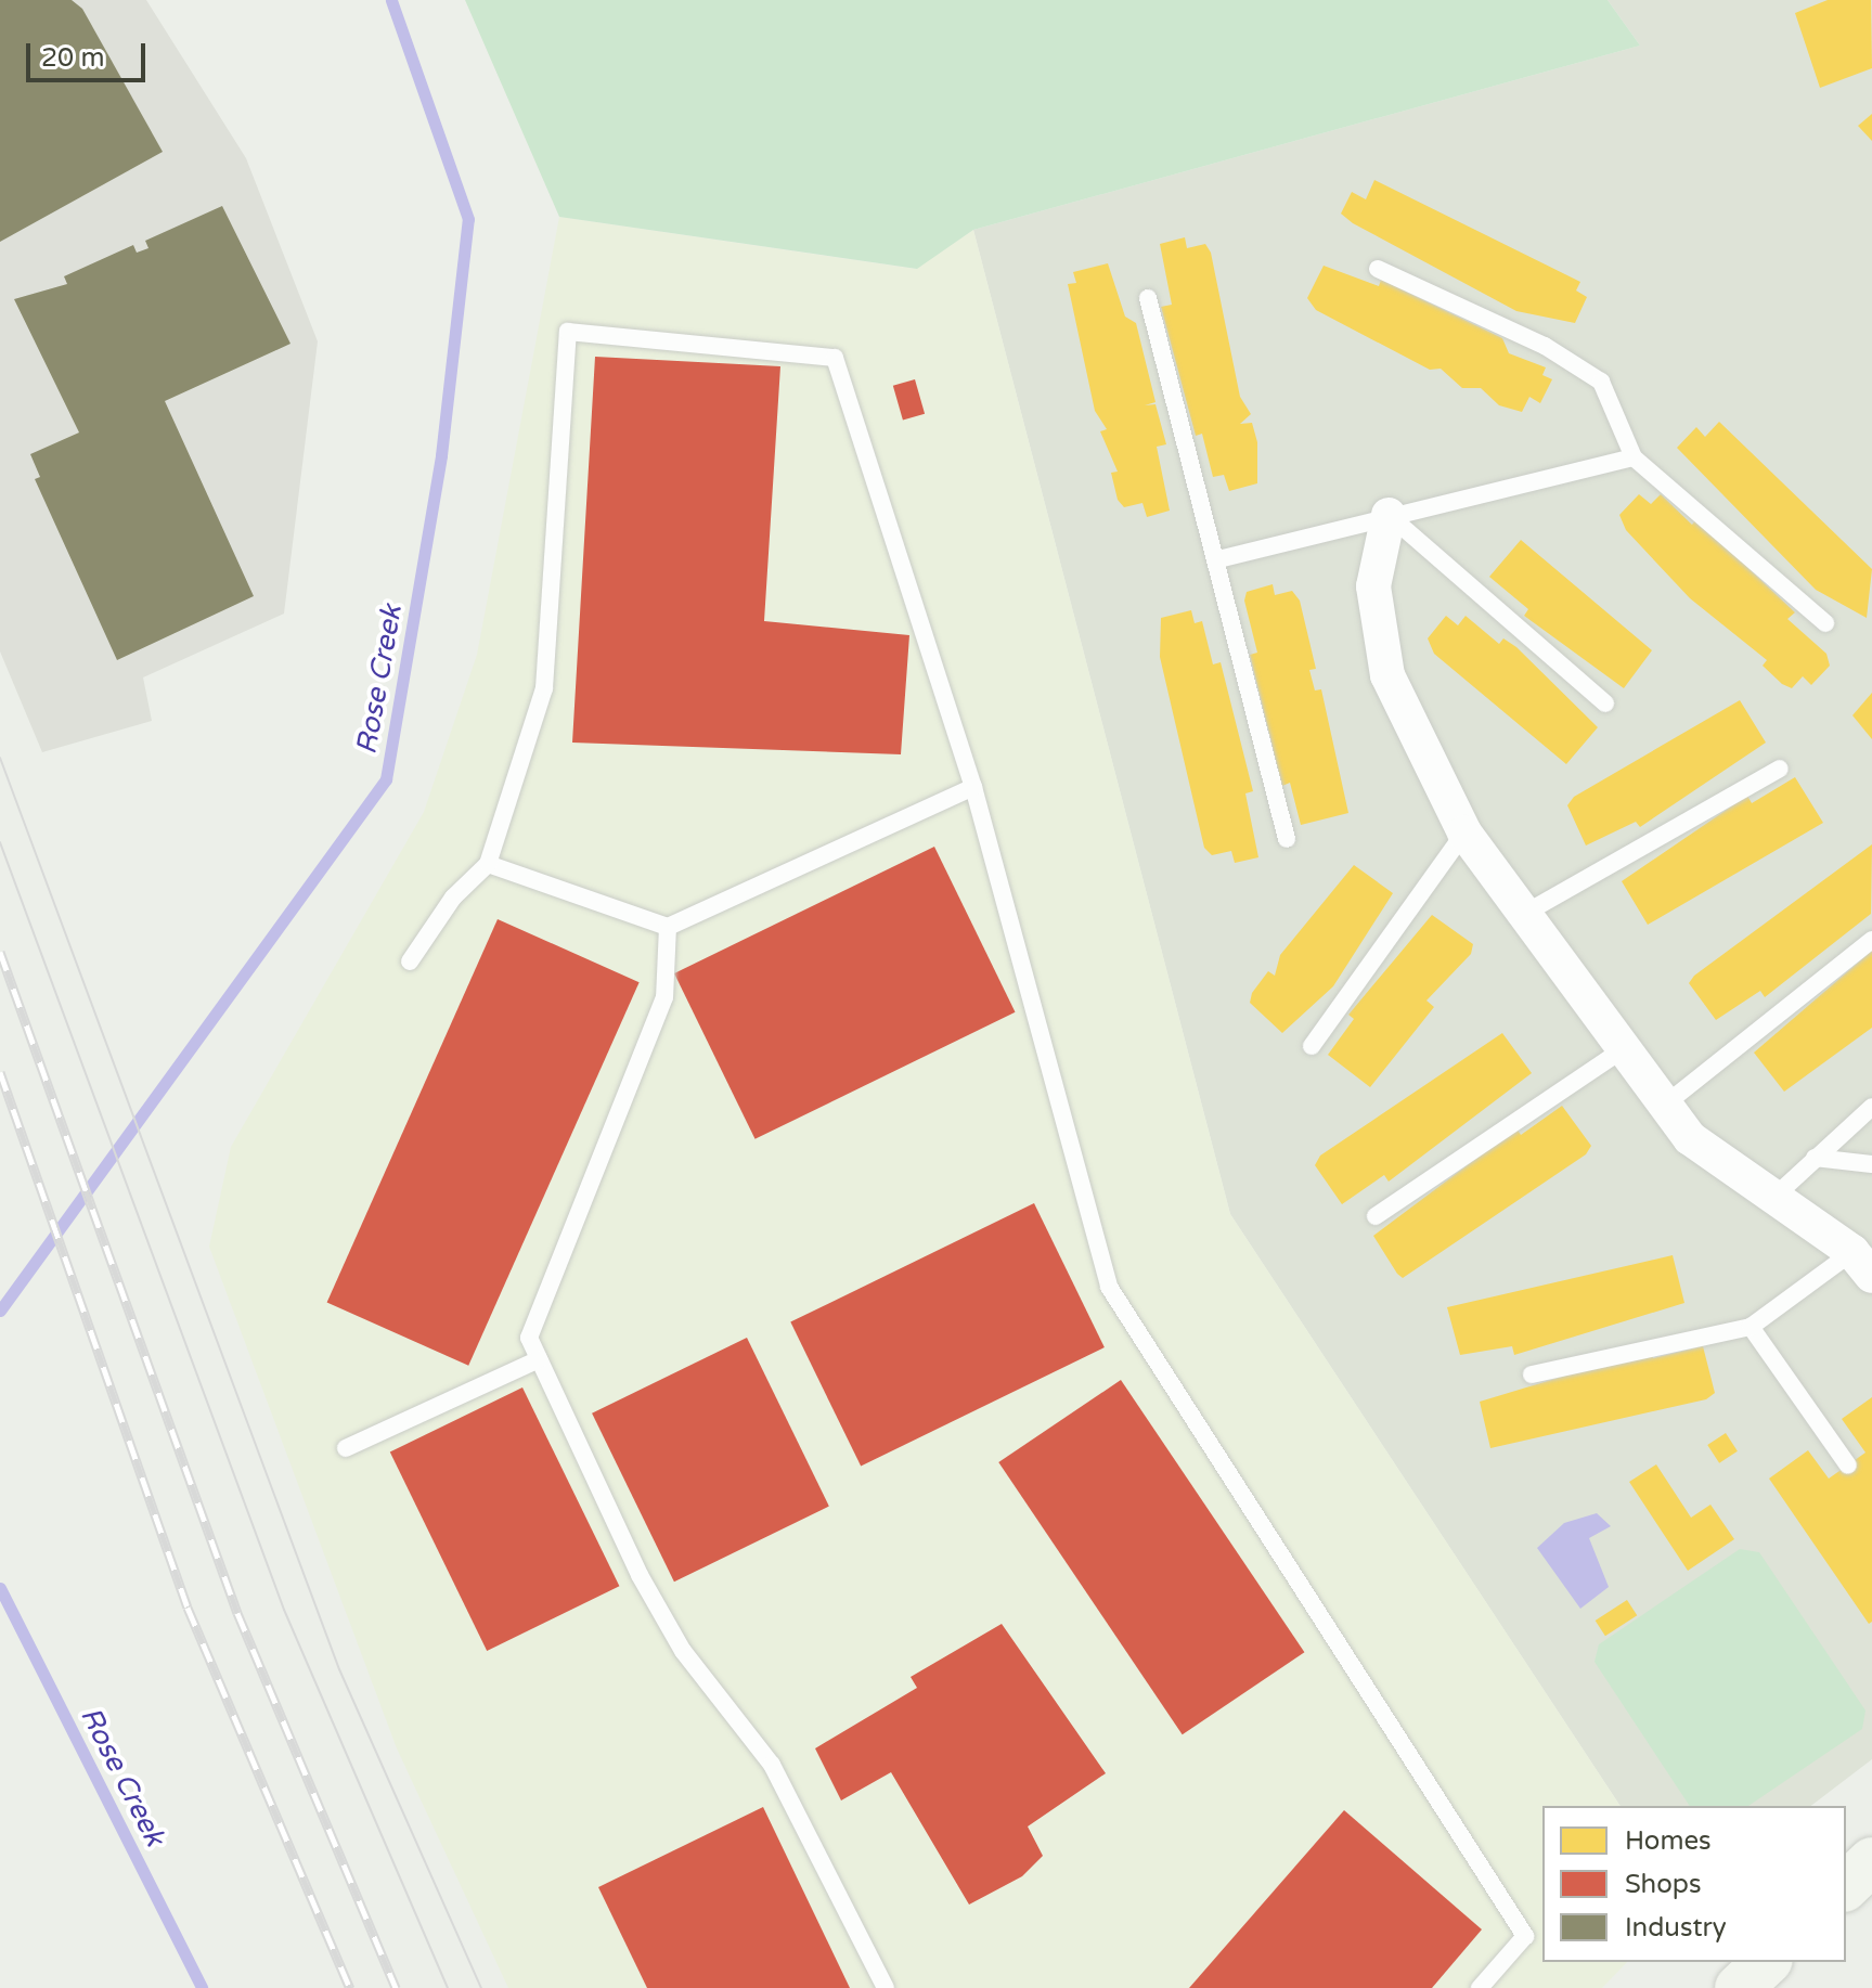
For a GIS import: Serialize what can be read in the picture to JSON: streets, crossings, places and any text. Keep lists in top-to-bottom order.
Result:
{
  "water": ["Rose Creek"],
  "legend": ["Homes", "Shops", "Industry"],
  "scale_bar": "20 m"
}
